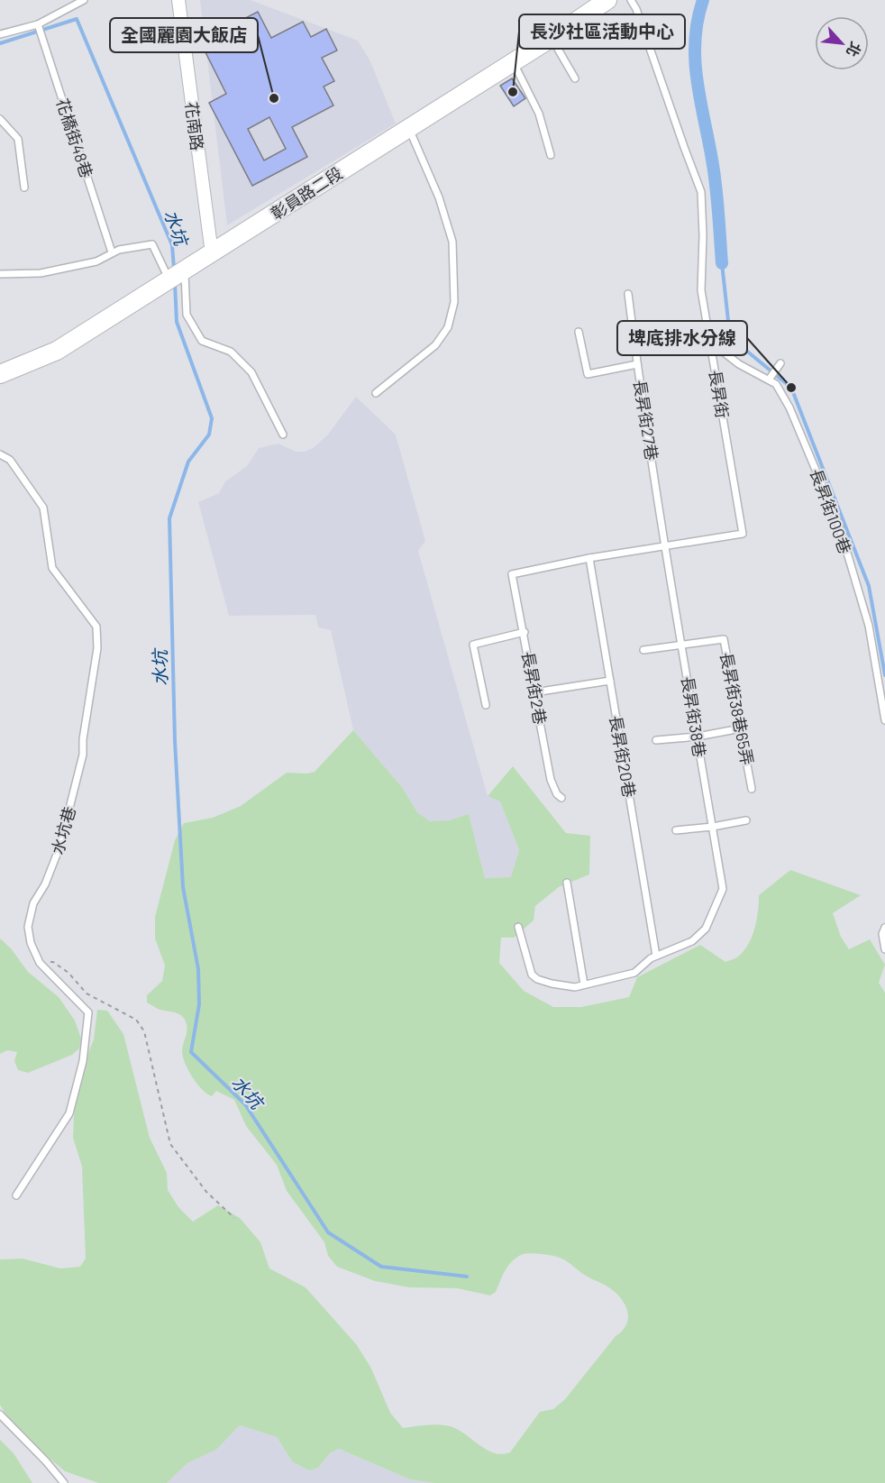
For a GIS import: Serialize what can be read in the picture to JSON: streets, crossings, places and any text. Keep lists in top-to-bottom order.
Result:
{
  "streets": {
    "main road": ["彰員路二段"],
    "street": ["花南路"],
    "lane": [
      "花橋街48巷",
      "長昇街",
      "長昇街27巷",
      "長昇街100巷",
      "長昇街2巷",
      "長昇街38巷65弄",
      "長昇街38巷",
      "長昇街20巷",
      "水坑巷"
    ]
  },
  "crossings": [
    ["花南路", "彰員路二段"],
    ["長昇街", "長昇街27巷"],
    ["長昇街", "長昇街100巷"],
    ["長昇街", "長昇街2巷"],
    ["長昇街", "長昇街38巷"],
    ["長昇街", "長昇街20巷"],
    ["長昇街27巷", "長昇街38巷"],
    ["長昇街38巷65弄", "長昇街38巷"],
    ["長昇街38巷", "長昇街20巷"]
  ],
  "water": ["水坑"],
  "places": ["長沙社區活動中心", "全國麗園大飯店", "埤底排水分線"],
  "north": "bottom right"
}
